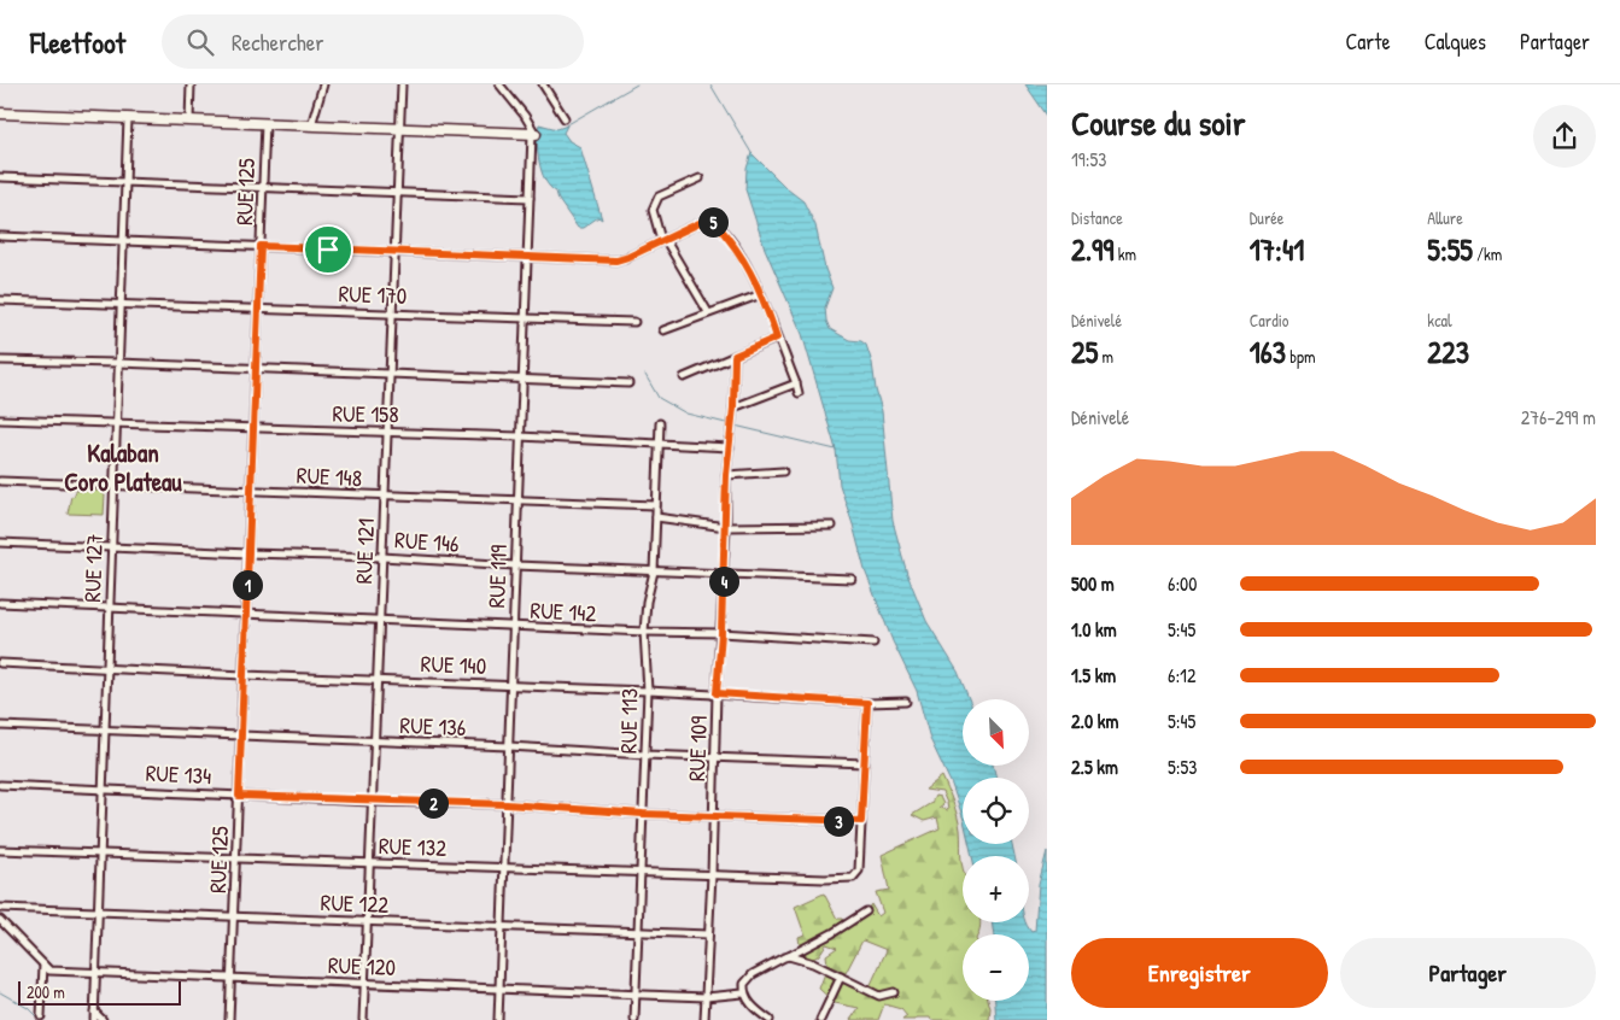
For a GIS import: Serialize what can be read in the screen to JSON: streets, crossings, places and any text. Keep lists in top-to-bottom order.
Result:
{
  "streets": {
    "street": [
      "RUE 125",
      "RUE 170",
      "RUE 158",
      "RUE 148",
      "RUE 146",
      "RUE 121",
      "RUE 127",
      "RUE 119",
      "RUE 142",
      "RUE 140",
      "RUE 113",
      "RUE 136",
      "RUE 109",
      "RUE 134",
      "RUE 132",
      "RUE 122",
      "RUE 120"
    ]
  },
  "crossings": [
    ["RUE 125", "RUE 170"],
    ["RUE 125", "RUE 158"],
    ["RUE 125", "RUE 148"],
    ["RUE 125", "RUE 146"],
    ["RUE 125", "RUE 142"],
    ["RUE 125", "RUE 140"],
    ["RUE 125", "RUE 136"],
    ["RUE 125", "RUE 134"],
    ["RUE 125", "RUE 132"],
    ["RUE 125", "RUE 122"],
    ["RUE 125", "RUE 120"],
    ["RUE 170", "RUE 121"],
    ["RUE 170", "RUE 127"],
    ["RUE 170", "RUE 119"],
    ["RUE 158", "RUE 121"],
    ["RUE 158", "RUE 127"],
    ["RUE 158", "RUE 119"],
    ["RUE 158", "RUE 113"],
    ["RUE 158", "RUE 109"],
    ["RUE 148", "RUE 121"],
    ["RUE 148", "RUE 127"],
    ["RUE 148", "RUE 119"],
    ["RUE 148", "RUE 113"],
    ["RUE 146", "RUE 121"],
    ["RUE 146", "RUE 127"],
    ["RUE 146", "RUE 119"],
    ["RUE 146", "RUE 113"],
    ["RUE 146", "RUE 109"],
    ["RUE 121", "RUE 142"],
    ["RUE 121", "RUE 140"],
    ["RUE 121", "RUE 136"],
    ["RUE 121", "RUE 134"],
    ["RUE 121", "RUE 132"],
    ["RUE 121", "RUE 122"],
    ["RUE 121", "RUE 120"],
    ["RUE 127", "RUE 142"],
    ["RUE 127", "RUE 140"],
    ["RUE 127", "RUE 136"],
    ["RUE 127", "RUE 134"],
    ["RUE 127", "RUE 132"],
    ["RUE 127", "RUE 122"],
    ["RUE 127", "RUE 120"],
    ["RUE 119", "RUE 142"],
    ["RUE 119", "RUE 140"],
    ["RUE 119", "RUE 136"],
    ["RUE 119", "RUE 134"],
    ["RUE 119", "RUE 132"],
    ["RUE 119", "RUE 122"],
    ["RUE 119", "RUE 120"],
    ["RUE 142", "RUE 113"],
    ["RUE 142", "RUE 109"],
    ["RUE 140", "RUE 113"],
    ["RUE 140", "RUE 109"],
    ["RUE 140", "RUE 132"],
    ["RUE 113", "RUE 136"],
    ["RUE 113", "RUE 134"],
    ["RUE 113", "RUE 132"],
    ["RUE 113", "RUE 122"],
    ["RUE 113", "RUE 120"],
    ["RUE 136", "RUE 109"],
    ["RUE 136", "RUE 132"],
    ["RUE 109", "RUE 134"],
    ["RUE 109", "RUE 132"],
    ["RUE 109", "RUE 122"],
    ["RUE 109", "RUE 120"],
    ["RUE 134", "RUE 132"]
  ],
  "districts": ["Kalaban Coro Plateau"],
  "scale_bar": "200 m",
  "north": "bottom right",
  "page": {
    "header": "Fleetfoot",
    "search": "Rechercher",
    "nav": ["Carte", "Calques", "Partager"],
    "heading": ["Course du soir", "19:53"],
    "stats": [
      ["Distance", "2.99 km"],
      ["Durée", "17:41"],
      ["Allure", "5:55 /km"],
      ["Dénivelé", "25 m"],
      ["Cardio", "163 bpm"],
      ["kcal", "223"]
    ],
    "pins": [
      "5",
      "4",
      "1",
      "2",
      "3"
    ],
    "chart": ["Dénivelé", "276–299 m"],
    "list": [
      {
        "name": "500 m",
        "note": "6:00"
      },
      {
        "name": "1.0 km",
        "note": "5:45"
      },
      {
        "name": "1.5 km",
        "note": "6:12"
      },
      {
        "name": "2.0 km",
        "note": "5:45"
      },
      {
        "name": "2.5 km",
        "note": "5:53"
      }
    ],
    "map_buttons": ["+", "−"],
    "buttons": ["Enregistrer", "Partager"],
    "scale": "200 m"
  }
}
